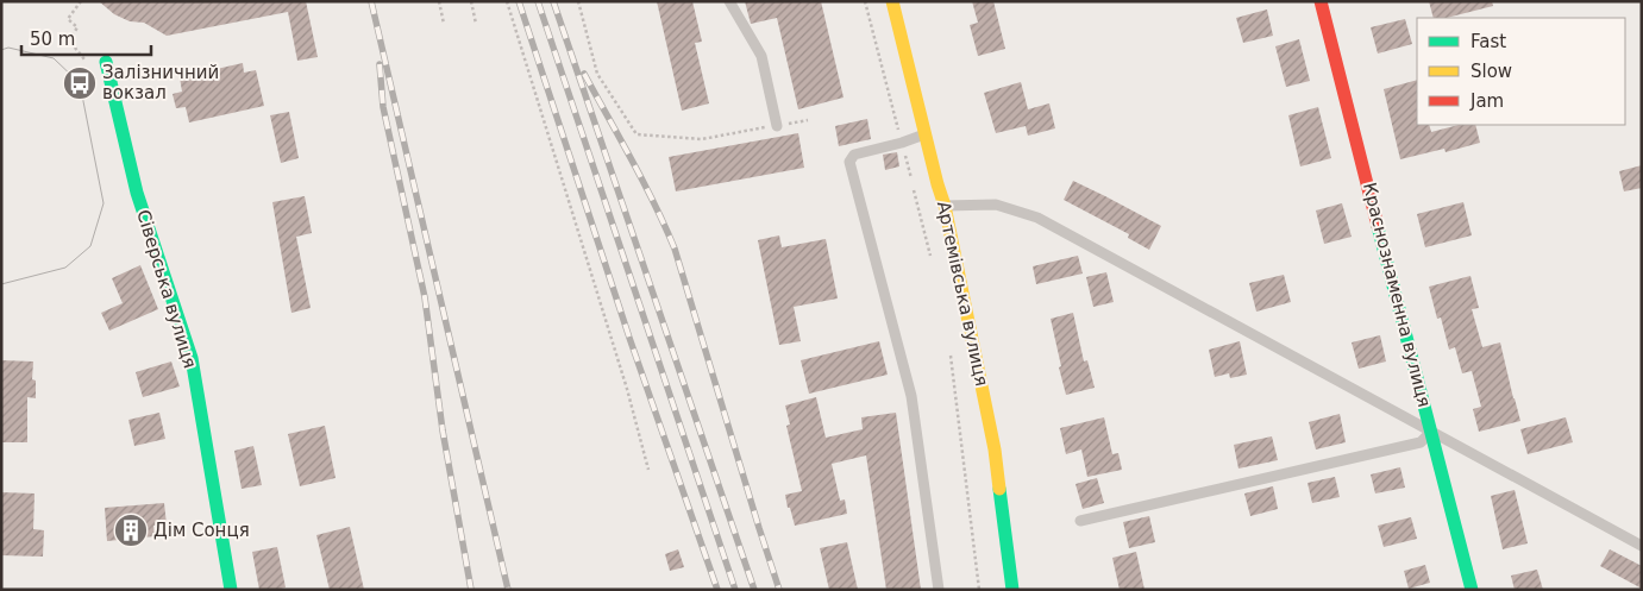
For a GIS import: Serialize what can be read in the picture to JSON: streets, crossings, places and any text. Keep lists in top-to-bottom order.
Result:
{
  "streets": {
    "street": ["Сіверська вулиця", "Артемівська вулиця", "Краснознаменна вулиця"]
  },
  "places": {
    "bus stop": ["Залізничний вокзал"],
    "building": ["Дім Сонця"]
  },
  "legend": ["Fast", "Slow", "Jam"],
  "scale_bar": "50 m"
}
